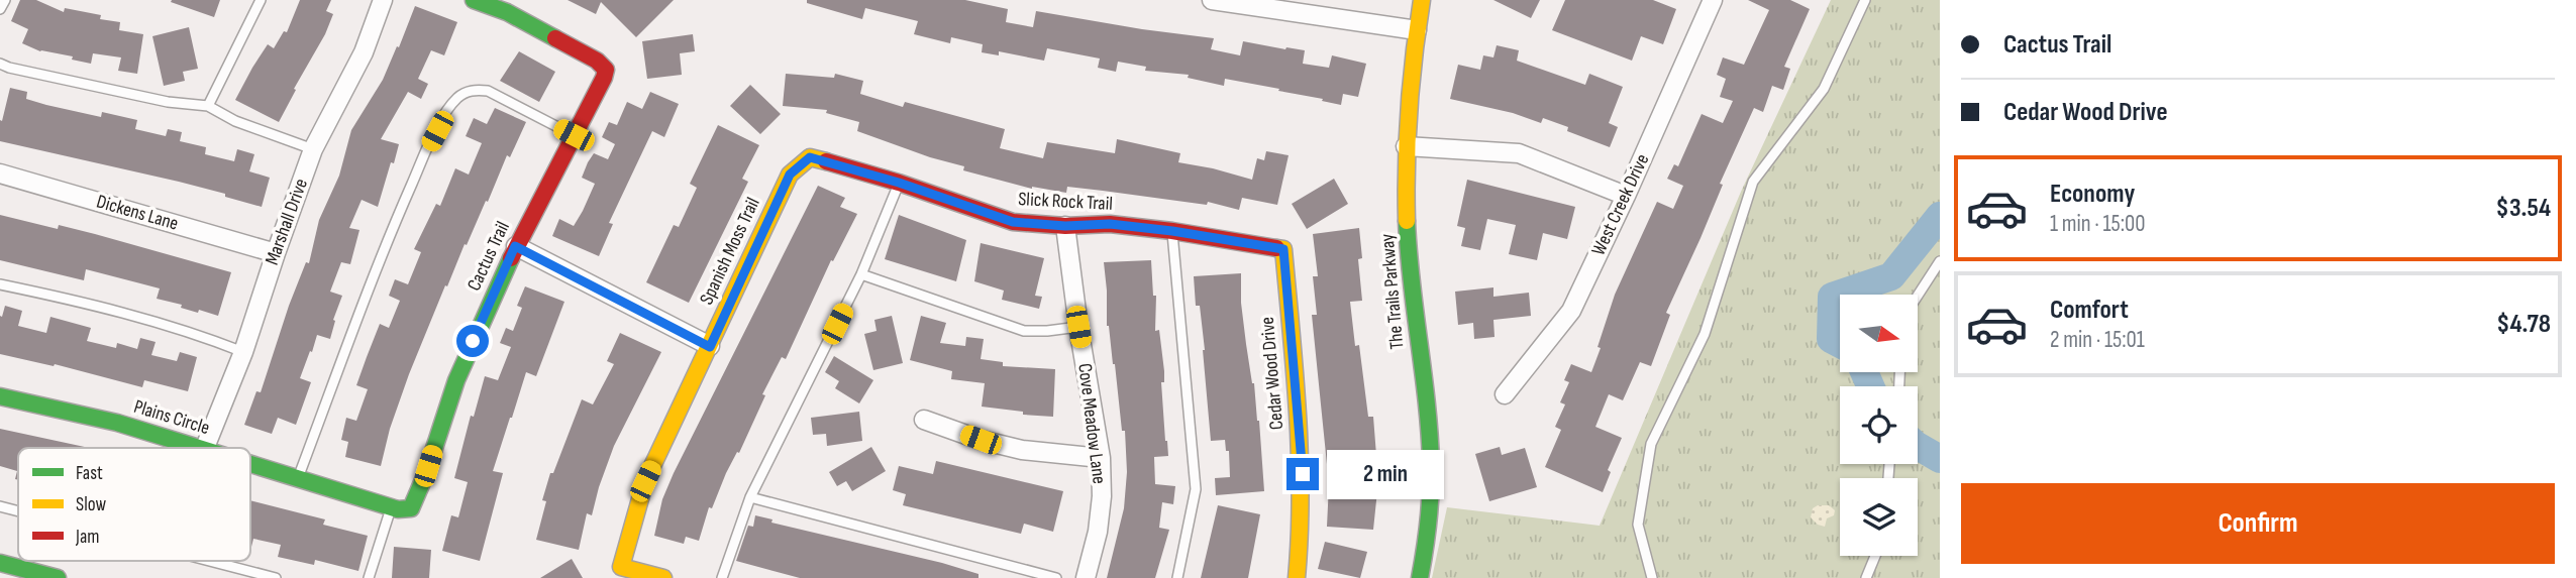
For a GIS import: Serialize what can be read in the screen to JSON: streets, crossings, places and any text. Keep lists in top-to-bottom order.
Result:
{
  "streets": {
    "street": [
      "Slick Rock Trail",
      "West Creek Drive",
      "Dickens Lane",
      "Marshall Drive",
      "Spanish Moss Trail",
      "Cactus Trail",
      "The Trails Parkway",
      "Cedar Wood Drive",
      "Plains Circle",
      "Cove Meadow Lane"
    ]
  },
  "crossings": [
    ["Slick Rock Trail", "Spanish Moss Trail"],
    ["Slick Rock Trail", "Cedar Wood Drive"],
    ["Slick Rock Trail", "Cove Meadow Lane"],
    ["Dickens Lane", "Marshall Drive"],
    ["Cactus Trail", "Plains Circle"]
  ],
  "legend": ["Fast", "Slow", "Jam"],
  "north": "right",
  "page": {
    "banner": ["Cactus Trail", "Cedar Wood Drive"],
    "list": [
      {
        "name": "Economy",
        "note": "1 min · 15:00",
        "value": "$3.54"
      },
      {
        "name": "Comfort",
        "note": "2 min · 15:01",
        "value": "$4.78"
      }
    ],
    "bubble": "2 min",
    "buttons": "Confirm"
  }
}
